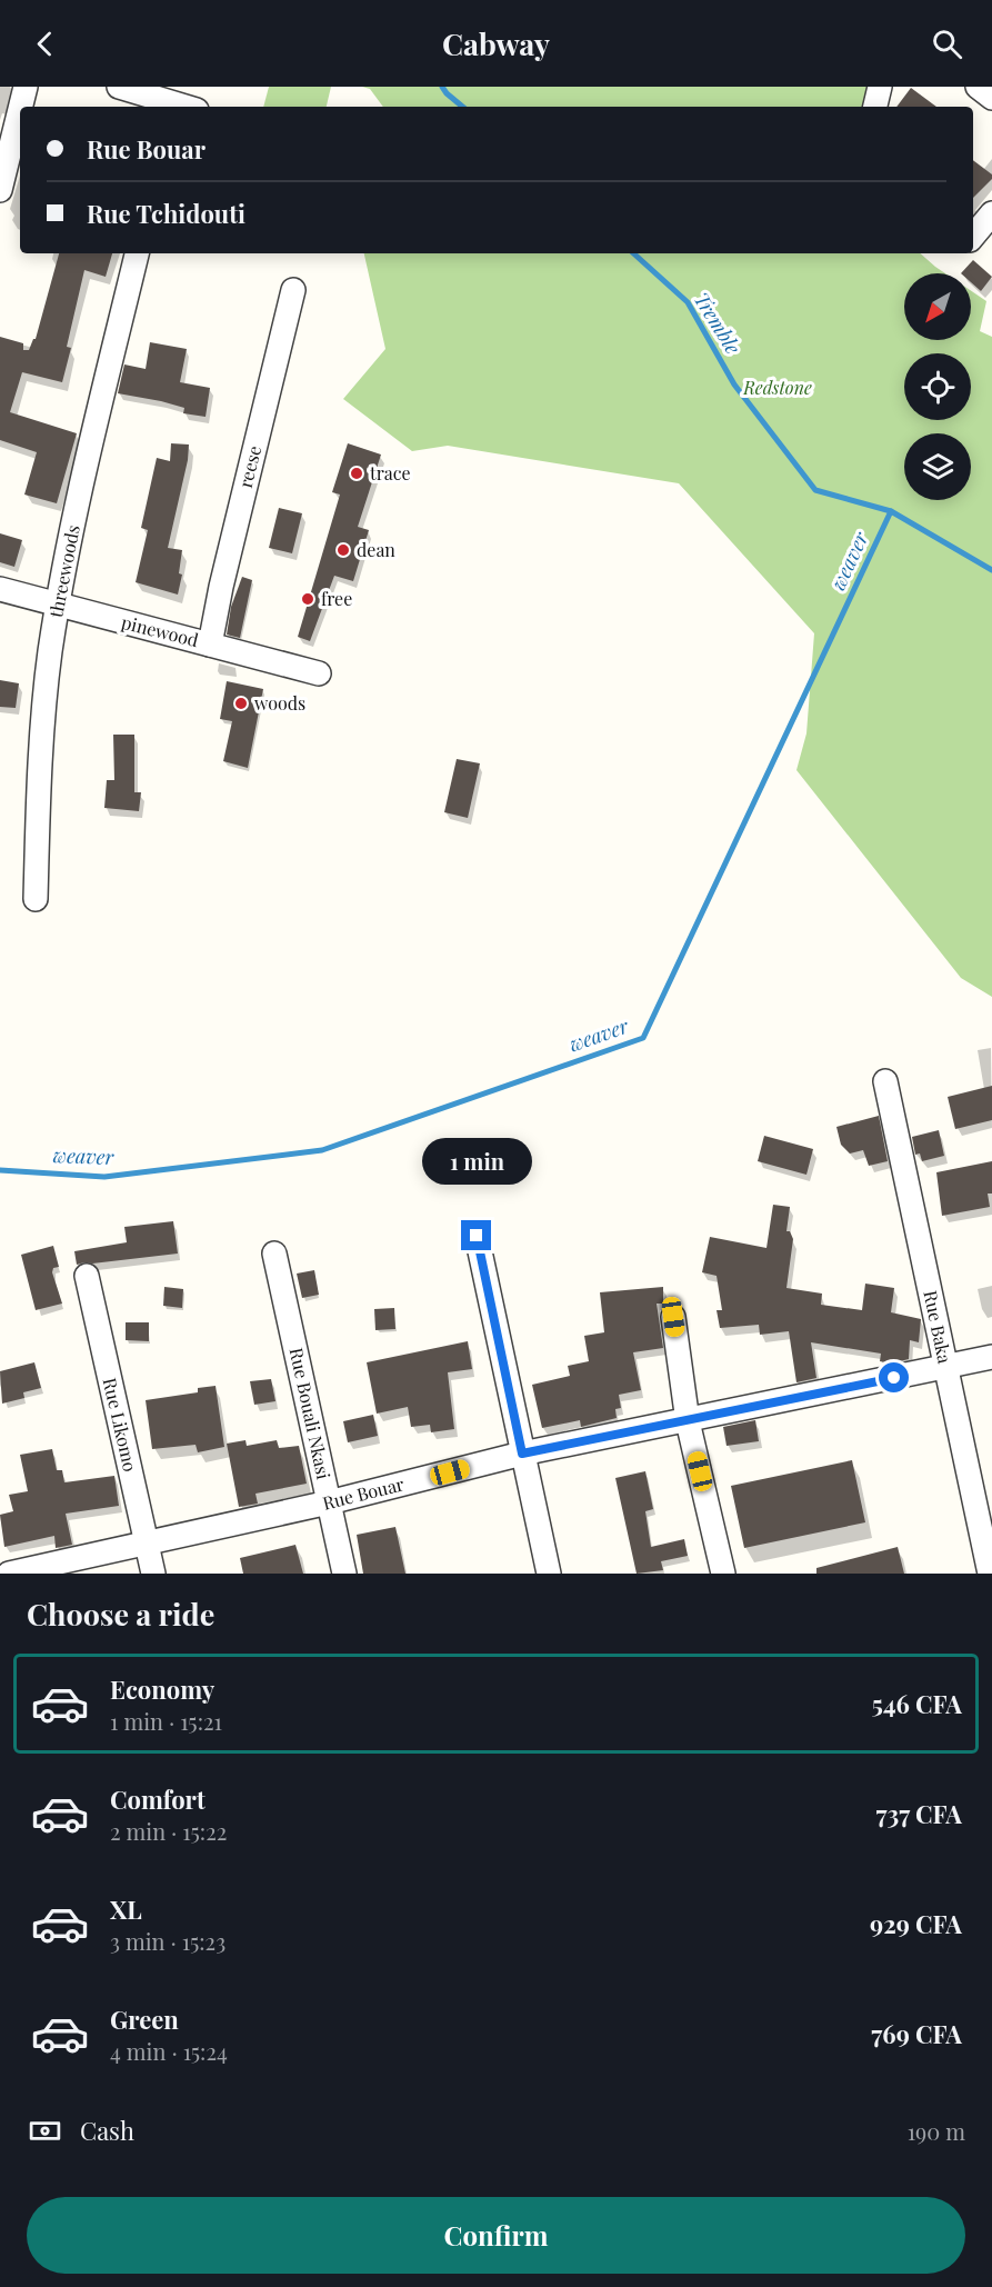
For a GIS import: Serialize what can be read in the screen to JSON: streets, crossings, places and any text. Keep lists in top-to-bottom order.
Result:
{
  "streets": {
    "street": [
      "reese",
      "threewoods",
      "pinewood",
      "Rue Baka",
      "Rue Bouali Nkasi",
      "Rue Likomo",
      "Rue Bouar"
    ]
  },
  "crossings": [
    ["reese", "pinewood"],
    ["threewoods", "pinewood"],
    ["Rue Baka", "Rue Bouar"],
    ["Rue Bouali Nkasi", "Rue Bouar"],
    ["Rue Likomo", "Rue Bouar"]
  ],
  "water": ["Tremble", "weaver"],
  "parks": ["Redstone"],
  "places": [
    "trace",
    "dean",
    "free",
    "woods"
  ],
  "north": "bottom left",
  "page": {
    "header": "Cabway",
    "banner": ["Rue Bouar", "Rue Tchidouti"],
    "bubble": "1 min",
    "heading": "Choose a ride",
    "list": [
      {
        "name": "Economy",
        "note": "1 min · 15:21",
        "value": "546 CFA"
      },
      {
        "name": "Comfort",
        "note": "2 min · 15:22",
        "value": "737 CFA"
      },
      {
        "name": "XL",
        "note": "3 min · 15:23",
        "value": "929 CFA"
      },
      {
        "name": "Green",
        "note": "4 min · 15:24",
        "value": "769 CFA"
      }
    ],
    "pay": ["Cash", "190 m"],
    "buttons": "Confirm"
  }
}
